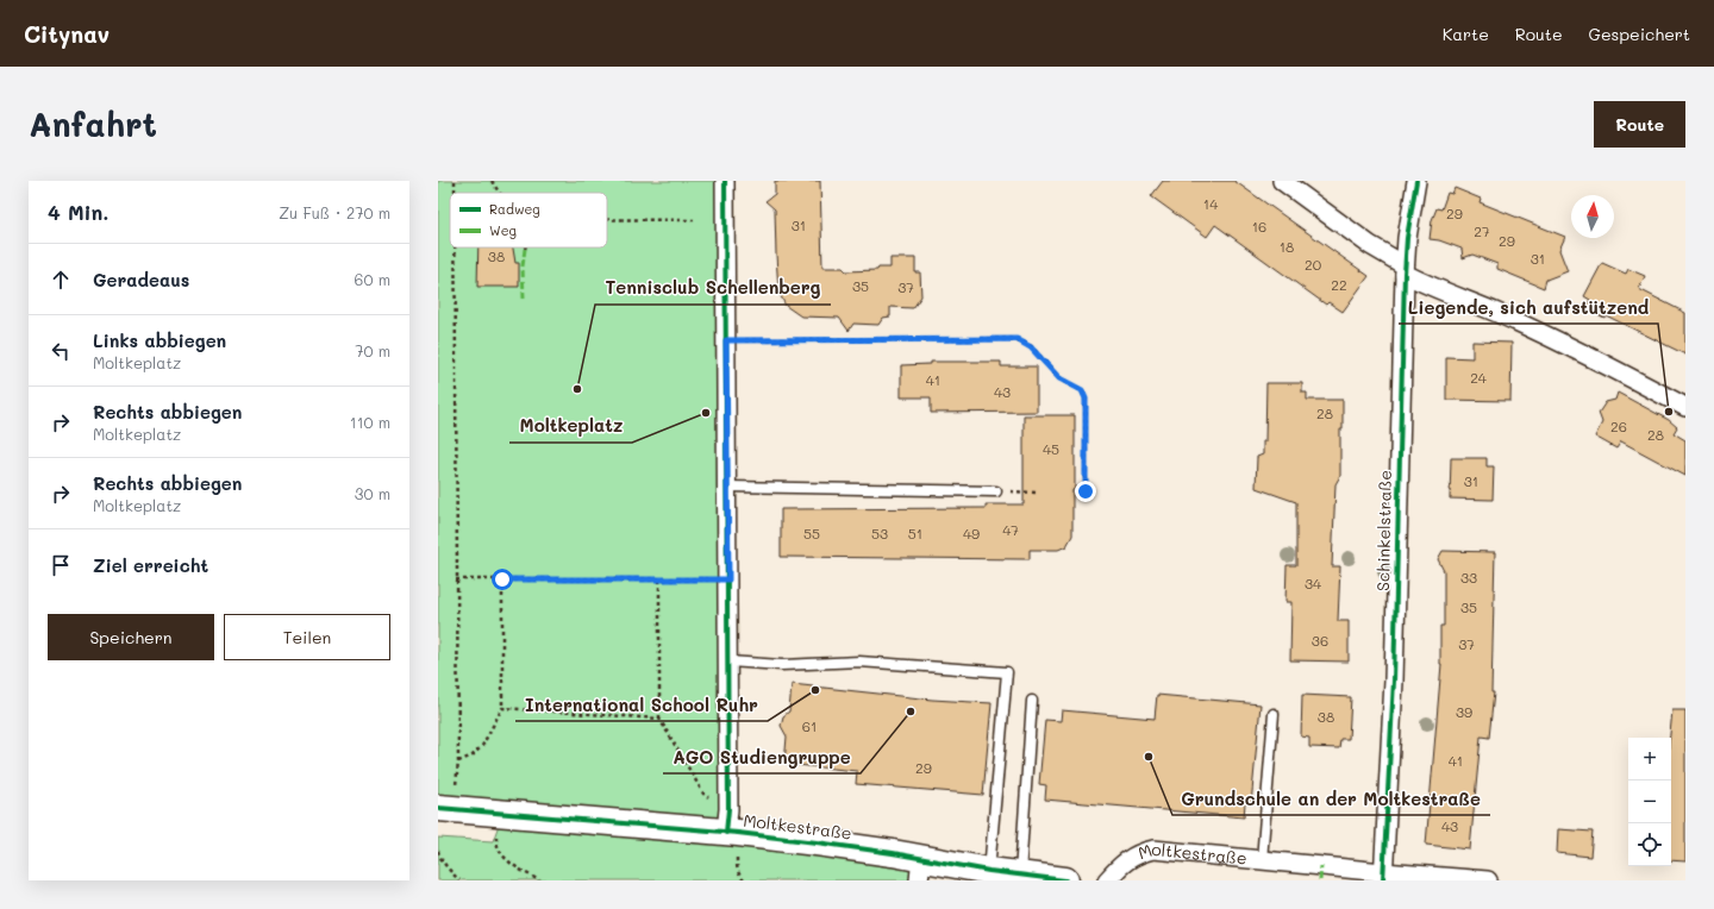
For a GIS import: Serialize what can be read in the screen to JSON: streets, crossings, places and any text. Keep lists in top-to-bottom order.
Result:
{
  "streets": {
    "street": ["Schinkelstraße", "Moltkestraße"]
  },
  "crossings": [
    ["Schinkelstraße", "Moltkestraße"]
  ],
  "places": [
    "Tennisclub Schellenberg",
    "Liegende, sich aufstützend",
    "Moltkeplatz",
    "International School Ruhr",
    "AGO Studiengruppe",
    "Grundschule an der Moltkestraße"
  ],
  "house_numbers": [
    "14",
    "29",
    "31",
    "16",
    "27",
    "29",
    "18",
    "38",
    "31",
    "20",
    "22",
    "35",
    "37",
    "24",
    "41",
    "43",
    "28",
    "26",
    "28",
    "45",
    "31",
    "47",
    "55",
    "53",
    "51",
    "49",
    "33",
    "34",
    "35",
    "36",
    "37",
    "39",
    "38",
    "61",
    "41",
    "29",
    "43"
  ],
  "legend": ["Radweg", "Weg"],
  "north": "top",
  "page": {
    "header": "Citynav",
    "nav": ["Karte", "Route", "Gespeichert"],
    "buttons": [
      "Route",
      ["Speichern", "Teilen"]
    ],
    "title": "Anfahrt",
    "heading": ["4 Min.", "Zu Fuß · 270 m"],
    "list": [
      ["Geradeaus", "60 m"],
      ["Links abbiegen", "Moltkeplatz", "70 m"],
      ["Rechts abbiegen", "Moltkeplatz", "110 m"],
      ["Rechts abbiegen", "Moltkeplatz", "30 m"],
      "Ziel erreicht"
    ],
    "map_buttons": ["+", "−"]
  }
}
